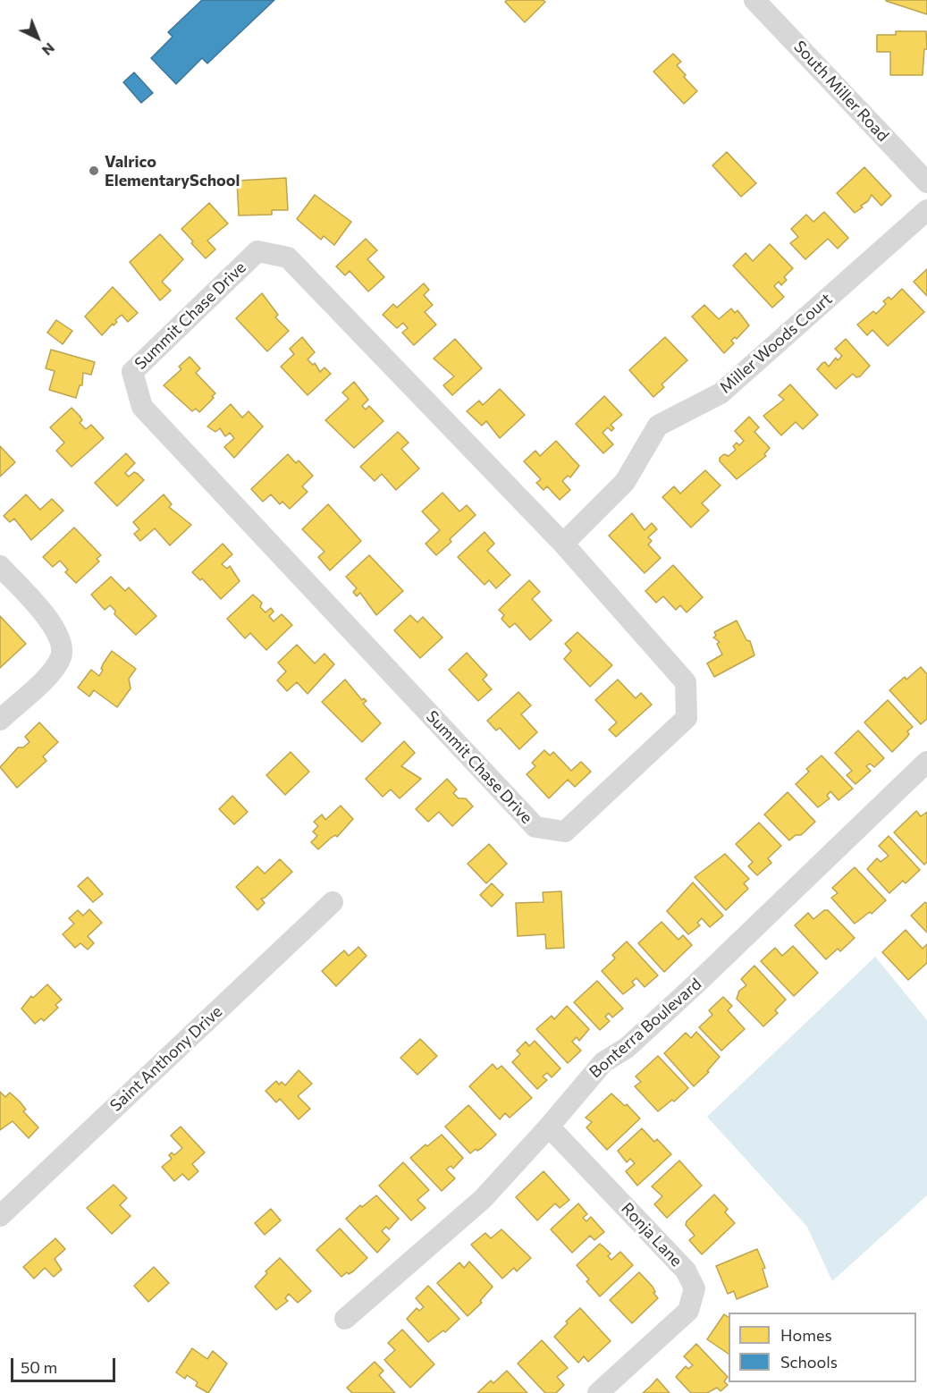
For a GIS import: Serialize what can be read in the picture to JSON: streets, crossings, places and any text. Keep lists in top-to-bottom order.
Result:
{
  "streets": {
    "street": [
      "South Miller Road",
      "Summit Chase Drive",
      "Miller Woods Court",
      "Bonterra Boulevard",
      "Saint Anthony Drive",
      "Ronja Lane"
    ]
  },
  "crossings": [
    ["Summit Chase Drive", "Miller Woods Court"],
    ["Bonterra Boulevard", "Ronja Lane"]
  ],
  "places": ["Valrico ElementarySchool"],
  "legend": ["Homes", "Schools"],
  "scale_bar": "50 m",
  "north": "bottom right"
}
